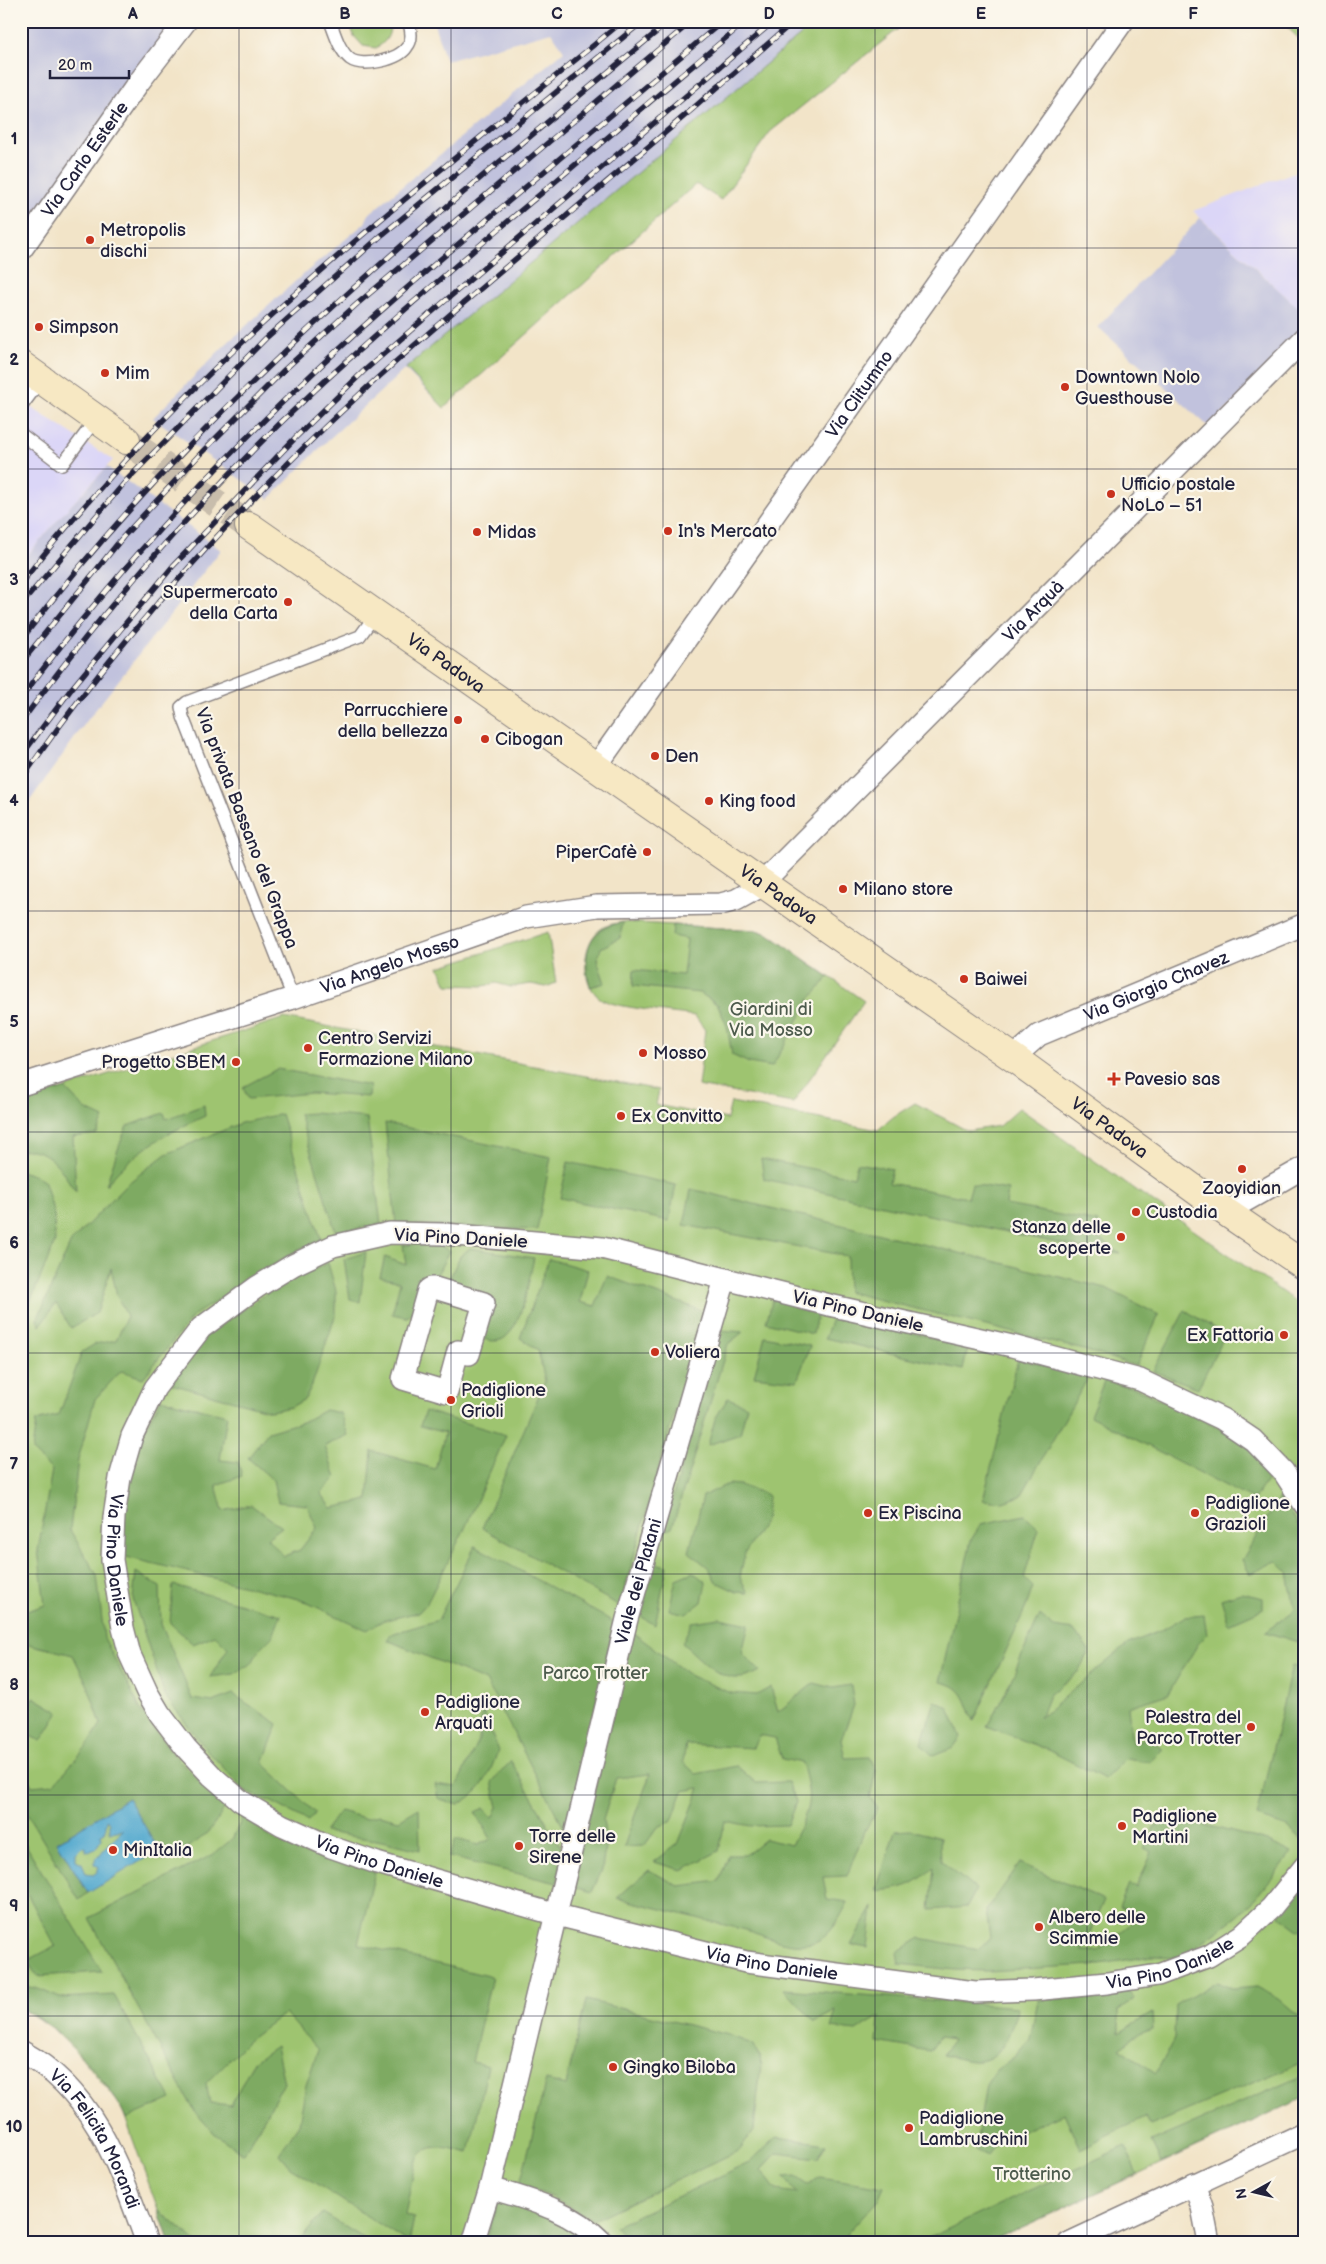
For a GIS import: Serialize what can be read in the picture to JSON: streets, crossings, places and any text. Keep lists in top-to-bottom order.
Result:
{
  "streets": {
    "street": [
      "Via Carlo Esterle",
      "Via Clitumno",
      "Via Arquà",
      "Via Padova",
      "Via Angelo Mosso",
      "Via Giorgio Chavez",
      "Via Pino Daniele",
      "Viale dei Platani",
      "Via Felicita Morandi"
    ],
    "lane": ["Via privata Bassano del Grappa"]
  },
  "crossings": [
    ["Via Clitumno", "Via Padova"],
    ["Via Arquà", "Via Padova"],
    ["Via Arquà", "Via Angelo Mosso"],
    ["Via Padova", "Via privata Bassano del Grappa"],
    ["Via Padova", "Via Angelo Mosso"],
    ["Via Padova", "Via Giorgio Chavez"],
    ["Via privata Bassano del Grappa", "Via Angelo Mosso"],
    ["Via Pino Daniele", "Viale dei Platani"]
  ],
  "parks": ["Giardini di Via Mosso", "Parco Trotter", "Trotterino"],
  "places": {
    "other": [
      "Metropolis dischi",
      "Simpson",
      "Mim",
      "Downtown Nolo Guesthouse",
      "Ufficio postale NoLo – 51",
      "In's Mercato",
      "Midas",
      "Supermercato della Carta",
      "Parrucchiere della bellezza",
      "Cibogan",
      "Den",
      "King food",
      "PiperCafè",
      "Milano store",
      "Baiwei",
      "Centro Servizi Formazione Milano",
      "Mosso",
      "Progetto SBEM",
      "Ex Convitto",
      "Zaoyidian",
      "Custodia",
      "Stanza delle scoperte",
      "Ex Fattoria",
      "Voliera",
      "Padiglione Grioli",
      "Ex Piscina",
      "Padiglione Grazioli",
      "Padiglione Arquati",
      "Palestra del Parco Trotter",
      "Padiglione Martini",
      "Torre delle Sirene",
      "MinItalia",
      "Albero delle Scimmie",
      "Gingko Biloba",
      "Padiglione Lambruschini"
    ],
    "health": ["Pavesio sas"]
  },
  "scale_bar": "20 m",
  "north": "left",
  "grid": {
    "columns": [
      "A",
      "B",
      "C",
      "D",
      "E",
      "F"
    ],
    "rows": [
      "1",
      "2",
      "3",
      "4",
      "5",
      "6",
      "7",
      "8",
      "9",
      "10"
    ]
  }
}
